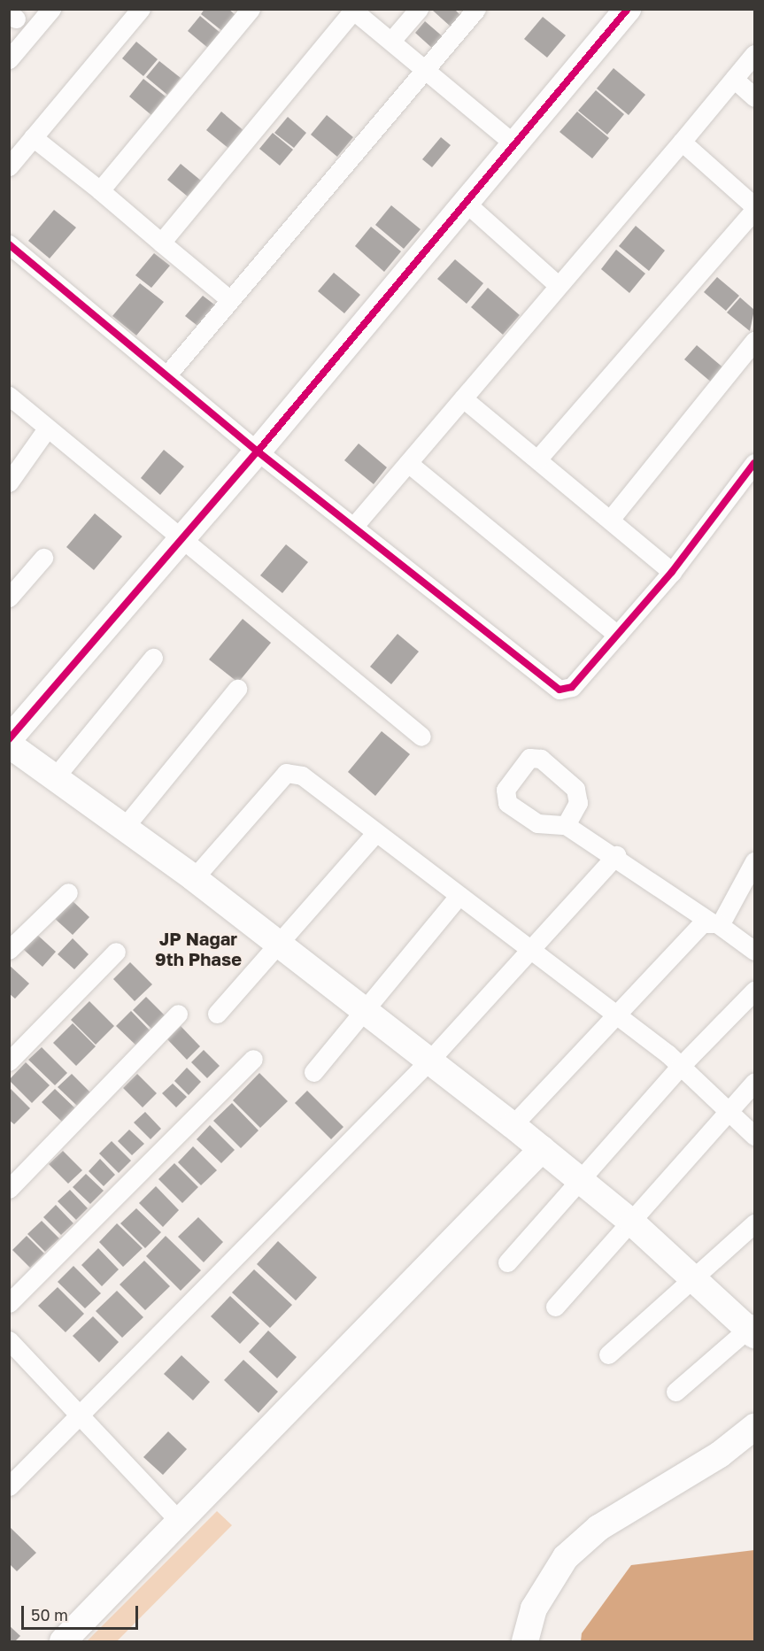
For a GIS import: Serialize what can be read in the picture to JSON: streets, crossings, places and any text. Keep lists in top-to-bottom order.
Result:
{
  "districts": ["JP Nagar 9th Phase"],
  "scale_bar": "50 m"
}
